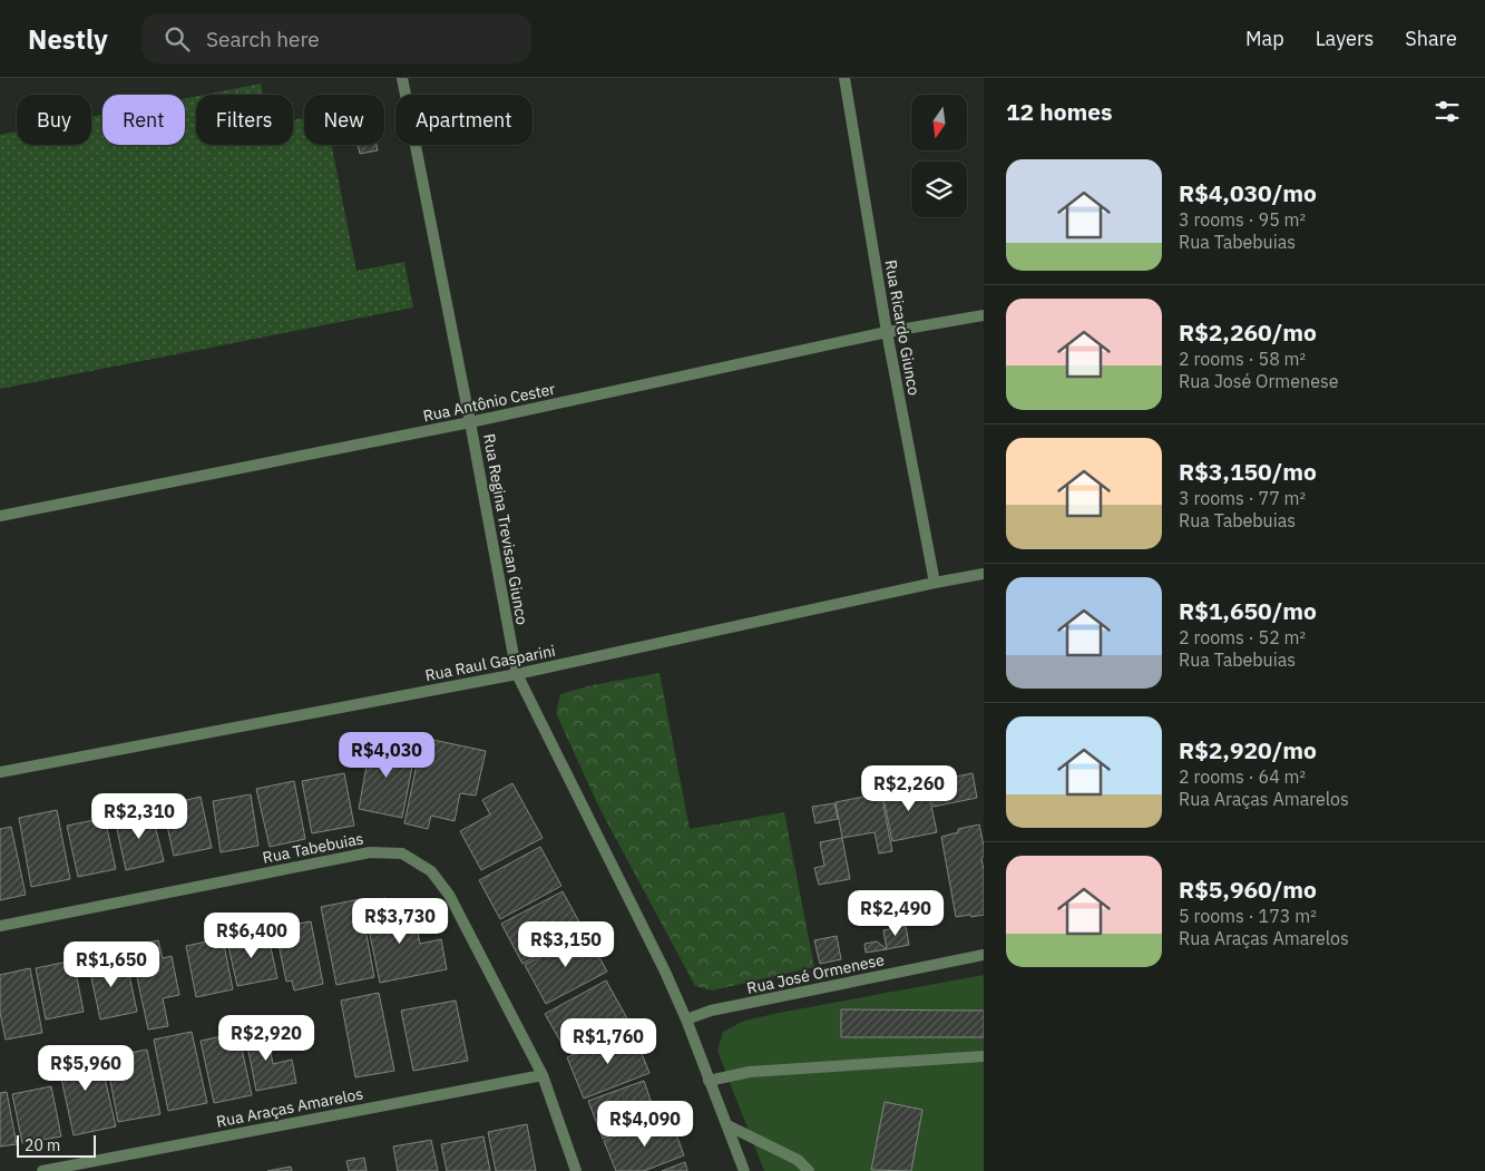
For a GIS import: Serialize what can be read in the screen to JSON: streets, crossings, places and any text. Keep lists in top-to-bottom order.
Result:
{
  "streets": {
    "street": [
      "Rua Ricardo Giunco",
      "Rua Antônio Cester",
      "Rua Regina Trevisan Giunco",
      "Rua Raul Gasparini",
      "Rua Tabebuias",
      "Rua José Ormenese",
      "Rua Araças Amarelos"
    ]
  },
  "crossings": [
    ["Rua Ricardo Giunco", "Rua Antônio Cester"],
    ["Rua Ricardo Giunco", "Rua Raul Gasparini"],
    ["Rua Antônio Cester", "Rua Regina Trevisan Giunco"],
    ["Rua Regina Trevisan Giunco", "Rua Raul Gasparini"],
    ["Rua Regina Trevisan Giunco", "Rua José Ormenese"],
    ["Rua Tabebuias", "Rua Araças Amarelos"]
  ],
  "scale_bar": "20 m",
  "north": "bottom",
  "page": {
    "header": "Nestly",
    "search": "Search here",
    "nav": ["Map", "Layers", "Share"],
    "heading": "12 homes",
    "chip": [
      "Buy",
      "Rent",
      "Filters",
      "New",
      "Apartment"
    ],
    "list": [
      {
        "name": "R$4,030/mo",
        "note": "3 rooms · 95 m² · Rua Tabebuias"
      },
      {
        "name": "R$2,260/mo",
        "note": "2 rooms · 58 m² · Rua José Ormenese"
      },
      {
        "name": "R$3,150/mo",
        "note": "3 rooms · 77 m² · Rua Tabebuias"
      },
      {
        "name": "R$1,650/mo",
        "note": "2 rooms · 52 m² · Rua Tabebuias"
      },
      {
        "name": "R$2,920/mo",
        "note": "2 rooms · 64 m² · Rua Araças Amarelos"
      },
      {
        "name": "R$5,960/mo",
        "note": "5 rooms · 173 m² · Rua Araças Amarelos"
      }
    ],
    "price": [
      "R$4,030",
      "R$2,260",
      "R$2,310",
      "R$2,490",
      "R$3,730",
      "R$6,400",
      "R$3,150",
      "R$1,650",
      "R$2,920",
      "R$1,760",
      "R$5,960",
      "R$4,090"
    ],
    "scale": "20 m"
  }
}
